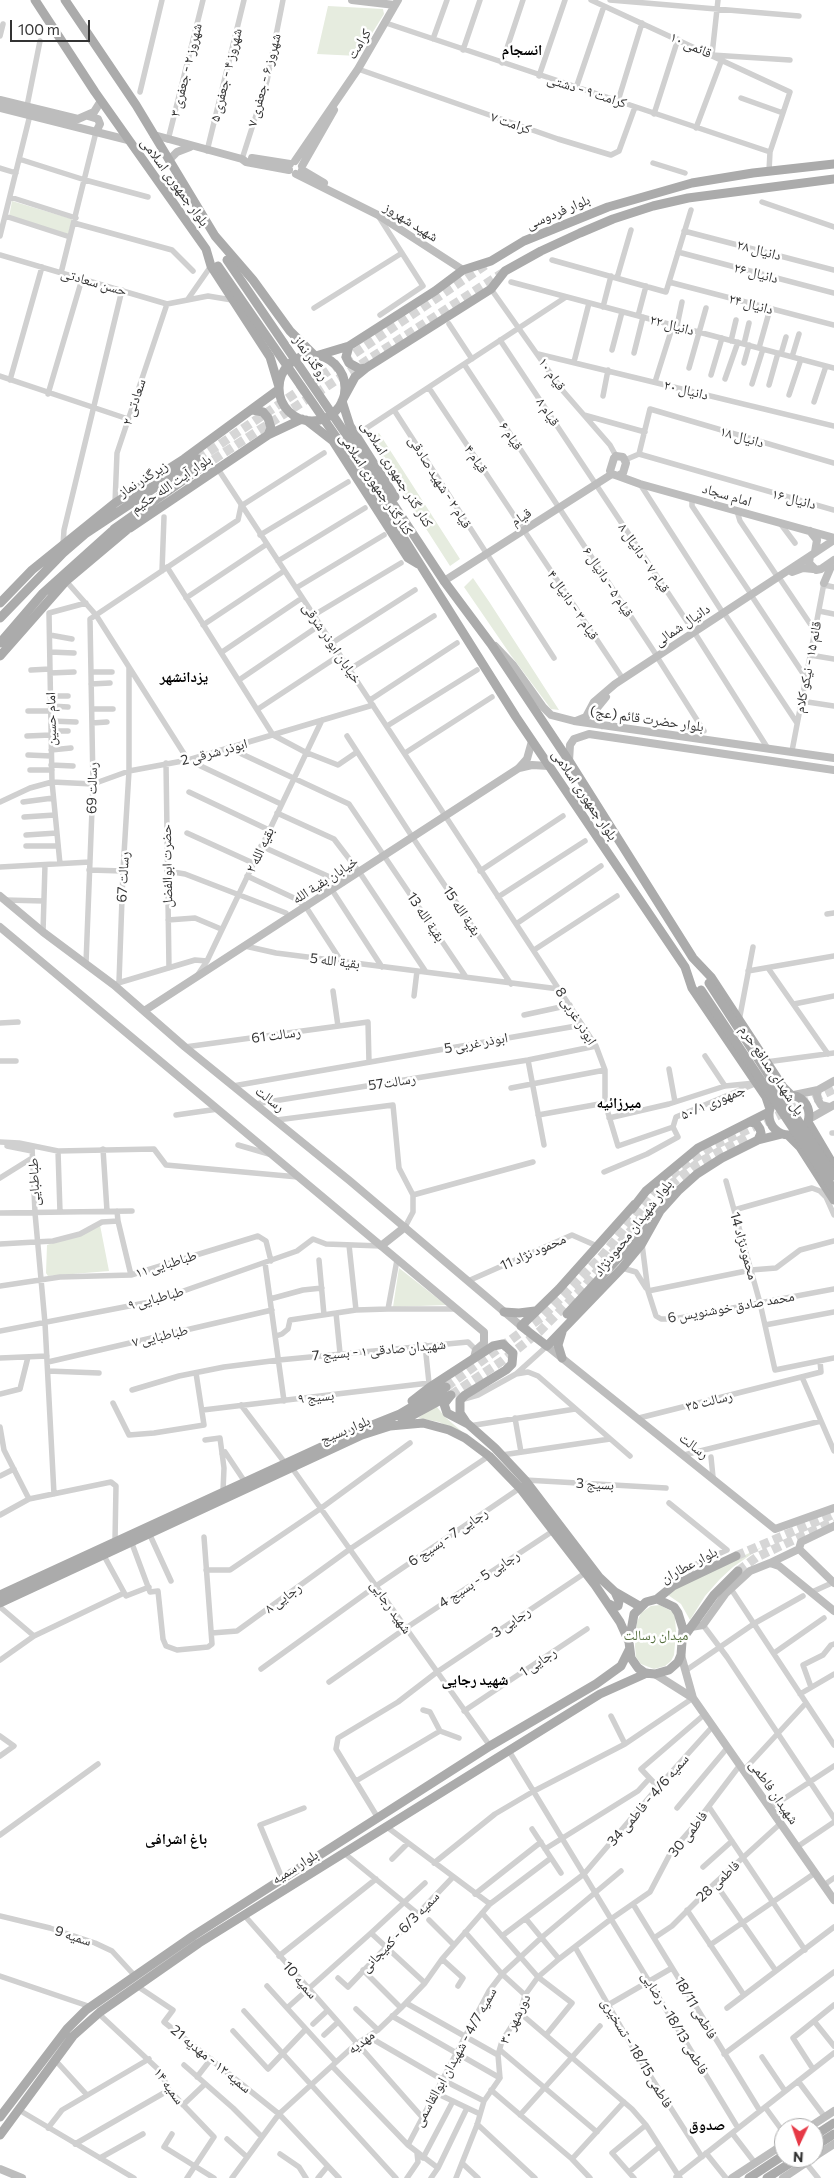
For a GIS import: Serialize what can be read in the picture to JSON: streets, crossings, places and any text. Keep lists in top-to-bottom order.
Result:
{
  "streets": {
    "main road": [
      "کرامت",
      "بلوار جمهوری اسلامی",
      "بلوار فردوسی",
      "شهید شهروز",
      "روگذر نماز",
      "کنار گذر جمهوری اسلامی",
      "زیرگذر نماز",
      "بلوار آیت الله حکیم",
      "کنارگذر جمهوری اسلامی",
      "امام سجاد",
      "قیام",
      "دانیال شمالی",
      "بلوار حضرت قائم (عج)",
      "خیابان بقیة الله",
      "پل شهدای مدافع حرم",
      "رسالت",
      "بلوار شهیدان محمودنژاد",
      "بلوار بسیج",
      "بلوار عطاران",
      "شهیدان فاطمی",
      "بلوار سمیه"
    ],
    "street": [
      "قائمی ۱۰",
      "شهروز ۲ - جعفری ۳",
      "شهروز ۴ - جعفری ۵",
      "شهروز ۶ - جعفری ۷",
      "کرامت ۹ - دشتی",
      "کرامت ۷",
      "دانیال ۲۸",
      "دانیال ۲۶",
      "حسن سعادتی",
      "دانیال ۲۴",
      "دانیال ۲۲",
      "قیام ۱۰",
      "دانیال ۲۰",
      "سعادتی ۲",
      "قیام ۸",
      "قیام ۶",
      "دانیال ۱۸",
      "قیام ۴",
      "قیام ۲ - شهید صادقی",
      "دانیال ۱۶",
      "قیام ۷ - دانیال ۸",
      "قیام ۵ - دانیال ۶",
      "قیام ۳ - دانیال ۴",
      "خیابان ابوذر شرقی",
      "قائم ۱۵ - نیکو کلام",
      "امام حسین",
      "ابوذر شرقی 2",
      "رسالت 69",
      "بقیه الله ۲",
      "حضرت ابوالفضل",
      "رسالت 67",
      "بقیة الله 15",
      "بقیة الله 13",
      "بقیة الله 5",
      "ابوذر غربی 8",
      "رسالت 61",
      "ابوذر غربی 5",
      "رسالت57",
      "جمهوری ۵۰/۱",
      "طباطبایی",
      "محمودنژاد 14",
      "محمود نژاد 11",
      "طباطبایی ۱۱",
      "طباطبایی ۹",
      "محمد صادق خوشنویس 6",
      "طباطبایی ۷",
      "شهیدان صادقی ۱ - بسیج 7",
      "بسیج ۹",
      "رسالت ۳۵",
      "بسیج 3",
      "رجایی 7 - بسیج 6",
      "رجایی 5 - بسیج 4",
      "رجایی ۸",
      "شهید رجایی",
      "رجایی 3",
      "رجایی 1",
      "سمیه 4/6 - فاطمی 34",
      "فاطمی 30",
      "فاطمی 28",
      "سمیه 6/3 - کمیجانی",
      "سمیه 9",
      "سمیه 10",
      "فاطمی 18/11",
      "دورشهر ۳۰",
      "فاطمی 18/13 - رضایی",
      "مهدیه",
      "فاطمی 18/15 - تسخیری",
      "سمیه 4/7 - شهیدان ابوالقاسمی",
      "سمیه ۱۲ - مهدیه 21",
      "سمیه ۱۴"
    ]
  },
  "crossings": [
    ["کرامت", "کرامت ۹ - دشتی"],
    ["کرامت", "کرامت ۷"],
    ["کرامت", "شهید شهروز"],
    ["شهروز ۲ - جعفری ۳", "شهید شهروز"],
    ["شهروز ۴ - جعفری ۵", "شهید شهروز"],
    ["شهروز ۶ - جعفری ۷", "شهید شهروز"],
    ["کرامت ۹ - دشتی", "کرامت ۷"],
    ["بلوار جمهوری اسلامی", "بلوار فردوسی"],
    ["بلوار جمهوری اسلامی", "شهید شهروز"],
    ["بلوار جمهوری اسلامی", "روگذر نماز"],
    ["بلوار جمهوری اسلامی", "کنار گذر جمهوری اسلامی"],
    ["بلوار جمهوری اسلامی", "بلوار آیت الله حکیم"],
    ["بلوار جمهوری اسلامی", "کنارگذر جمهوری اسلامی"],
    ["بلوار جمهوری اسلامی", "قیام"],
    ["بلوار جمهوری اسلامی", "بلوار حضرت قائم (عج)"],
    ["بلوار جمهوری اسلامی", "خیابان بقیة الله"],
    ["بلوار جمهوری اسلامی", "پل شهدای مدافع حرم"],
    ["بلوار جمهوری اسلامی", "جمهوری ۵۰/۱"],
    ["بلوار جمهوری اسلامی", "بلوار شهیدان محمودنژاد"],
    ["بلوار فردوسی", "شهید شهروز"],
    ["بلوار فردوسی", "قیام ۱۰"],
    ["بلوار فردوسی", "کنار گذر جمهوری اسلامی"],
    ["بلوار فردوسی", "بلوار آیت الله حکیم"],
    ["بلوار فردوسی", "کنارگذر جمهوری اسلامی"],
    ["حسن سعادتی", "سعادتی ۲"],
    ["قیام ۱۰", "دانیال ۲۰"],
    ["سعادتی ۲", "بلوار آیت الله حکیم"],
    ["قیام ۸", "قیام"],
    ["قیام ۸", "قیام ۷ - دانیال ۸"],
    ["قیام ۶", "قیام"],
    ["قیام ۶", "قیام ۵ - دانیال ۶"],
    ["قیام ۴", "قیام"],
    ["قیام ۴", "قیام ۳ - دانیال ۴"],
    ["کنار گذر جمهوری اسلامی", "بلوار آیت الله حکیم"],
    ["کنار گذر جمهوری اسلامی", "کنارگذر جمهوری اسلامی"],
    ["زیرگذر نماز", "بلوار آیت الله حکیم"],
    ["قیام ۲ - شهید صادقی", "قیام"],
    ["بلوار آیت الله حکیم", "کنارگذر جمهوری اسلامی"],
    ["بلوار آیت الله حکیم", "خیابان ابوذر شرقی"],
    ["امام سجاد", "قیام"],
    ["امام سجاد", "دانیال شمالی"],
    ["قیام", "قیام ۷ - دانیال ۸"],
    ["قیام", "قیام ۵ - دانیال ۶"],
    ["قیام", "قیام ۳ - دانیال ۴"],
    ["قیام ۷ - دانیال ۸", "دانیال شمالی"],
    ["قیام ۷ - دانیال ۸", "بلوار حضرت قائم (عج)"],
    ["قیام ۵ - دانیال ۶", "دانیال شمالی"],
    ["قیام ۳ - دانیال ۴", "دانیال شمالی"],
    ["دانیال شمالی", "بلوار حضرت قائم (عج)"],
    ["خیابان ابوذر شرقی", "ابوذر شرقی 2"],
    ["خیابان ابوذر شرقی", "خیابان بقیة الله"],
    ["خیابان ابوذر شرقی", "ابوذر غربی 8"],
    ["قائم ۱۵ - نیکو کلام", "بلوار حضرت قائم (عج)"],
    ["امام حسین", "ابوذر شرقی 2"],
    ["ابوذر شرقی 2", "رسالت 69"],
    ["ابوذر شرقی 2", "بقیه الله ۲"],
    ["ابوذر شرقی 2", "حضرت ابوالفضل"],
    ["ابوذر شرقی 2", "رسالت 67"],
    ["ابوذر شرقی 2", "بقیة الله 13"],
    ["رسالت 69", "رسالت"],
    ["بقیه الله ۲", "خیابان بقیة الله"],
    ["بقیه الله ۲", "بقیة الله 13"],
    ["رسالت 67", "رسالت"],
    ["خیابان بقیة الله", "بقیة الله 15"],
    ["خیابان بقیة الله", "بقیة الله 13"],
    ["خیابان بقیة الله", "بقیة الله 5"],
    ["خیابان بقیة الله", "ابوذر غربی 8"],
    ["خیابان بقیة الله", "رسالت"],
    ["بقیة الله 15", "بقیة الله 5"],
    ["بقیة الله 13", "بقیة الله 5"],
    ["بقیة الله 5", "ابوذر غربی 8"],
    ["ابوذر غربی 8", "ابوذر غربی 5"],
    ["ابوذر غربی 8", "رسالت57"],
    ["ابوذر غربی 8", "جمهوری ۵۰/۱"],
    ["رسالت 61", "ابوذر غربی 5"],
    ["رسالت 61", "رسالت"],
    ["ابوذر غربی 5", "رسالت"],
    ["رسالت57", "رسالت"],
    ["رسالت", "بلوار شهیدان محمودنژاد"],
    ["رسالت", "محمود نژاد 11"],
    ["رسالت", "رسالت ۳۵"],
    ["طباطبایی", "طباطبایی ۱۱"],
    ["طباطبایی", "طباطبایی ۹"],
    ["طباطبایی", "طباطبایی ۷"],
    ["محمودنژاد 14", "محمد صادق خوشنویس 6"],
    ["محمودنژاد 14", "رسالت ۳۵"],
    ["طباطبایی ۱۱", "طباطبایی ۹"],
    ["طباطبایی ۱۱", "طباطبایی ۷"],
    ["طباطبایی ۱۱", "شهیدان صادقی ۱ - بسیج 7"],
    ["طباطبایی ۱۱", "بسیج ۹"],
    ["شهیدان صادقی ۱ - بسیج 7", "بسیج ۹"],
    ["بسیج ۹", "شهید رجایی"],
    ["بلوار بسیج", "رجایی 7 - بسیج 6"],
    ["بلوار بسیج", "بلوار عطاران"],
    ["بلوار بسیج", "رجایی 5 - بسیج 4"],
    ["بلوار بسیج", "رجایی ۸"],
    ["بلوار بسیج", "شهید رجایی"],
    ["بلوار بسیج", "رجایی 3"],
    ["بلوار بسیج", "بلوار سمیه"],
    ["رجایی 7 - بسیج 6", "شهید رجایی"],
    ["بلوار عطاران", "بلوار سمیه"],
    ["رجایی 5 - بسیج 4", "شهید رجایی"],
    ["رجایی ۸", "شهید رجایی"],
    ["شهید رجایی", "رجایی 3"],
    ["شهید رجایی", "رجایی 1"],
    ["شهید رجایی", "بلوار سمیه"],
    ["شهیدان فاطمی", "سمیه 4/6 - فاطمی 34"],
    ["شهیدان فاطمی", "فاطمی 30"],
    ["شهیدان فاطمی", "فاطمی 28"],
    ["سمیه 4/6 - فاطمی 34", "فاطمی 18/13 - رضایی"],
    ["فاطمی 30", "فاطمی 18/11"],
    ["فاطمی 30", "دورشهر ۳۰"],
    ["فاطمی 30", "فاطمی 18/13 - رضایی"],
    ["بلوار سمیه", "سمیه 9"],
    ["بلوار سمیه", "سمیه 10"],
    ["بلوار سمیه", "فاطمی 18/13 - رضایی"],
    ["بلوار سمیه", "سمیه ۱۲ - مهدیه 21"],
    ["بلوار سمیه", "سمیه ۱۴"],
    ["فاطمی 28", "فاطمی 18/11"],
    ["سمیه 10", "مهدیه"],
    ["سمیه 10", "سمیه 4/7 - شهیدان ابوالقاسمی"],
    ["دورشهر ۳۰", "فاطمی 18/13 - رضایی"],
    ["دورشهر ۳۰", "فاطمی 18/15 - تسخیری"],
    ["فاطمی 18/13 - رضایی", "سمیه 4/7 - شهیدان ابوالقاسمی"],
    ["مهدیه", "سمیه ۱۲ - مهدیه 21"]
  ],
  "districts": [
    "انسجام",
    "یزدانشهر",
    "میرزائیه",
    "شهید رجایی",
    "باغ اشرافی",
    "صدوق"
  ],
  "parks": ["میدان رسالت"],
  "scale_bar": "100 m",
  "north": "bottom"
}
